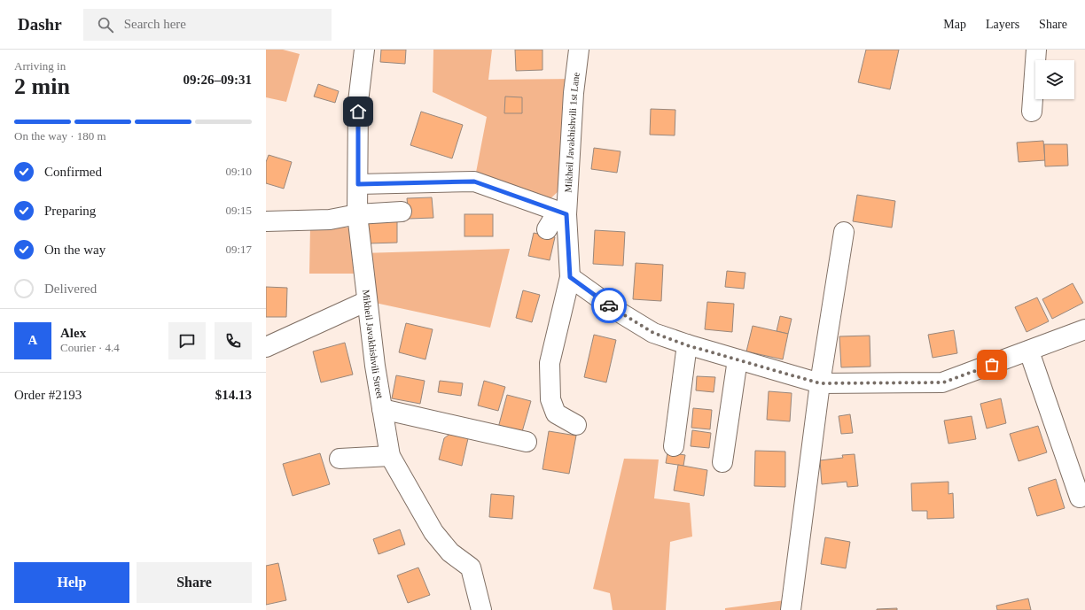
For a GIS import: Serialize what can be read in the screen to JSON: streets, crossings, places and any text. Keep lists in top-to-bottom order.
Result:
{
  "streets": {
    "street": ["Mikheil Javakhishvili 1st Lane", "Mikheil Javakhishvili Street"]
  },
  "page": {
    "header": "Dashr",
    "search": "Search here",
    "nav": ["Map", "Layers", "Share"],
    "heading": ["2 min", "Arriving in", "09:26–09:31"],
    "panel": [
      "Alex",
      "Courier · 4.4",
      "Order #2193",
      "$14.13"
    ],
    "bar": "On the way · 180 m",
    "list": [
      ["Confirmed", "09:10"],
      ["Preparing", "09:15"],
      ["On the way", "09:17"],
      "Delivered"
    ],
    "round": "A",
    "buttons": ["Help", "Share"]
  }
}
